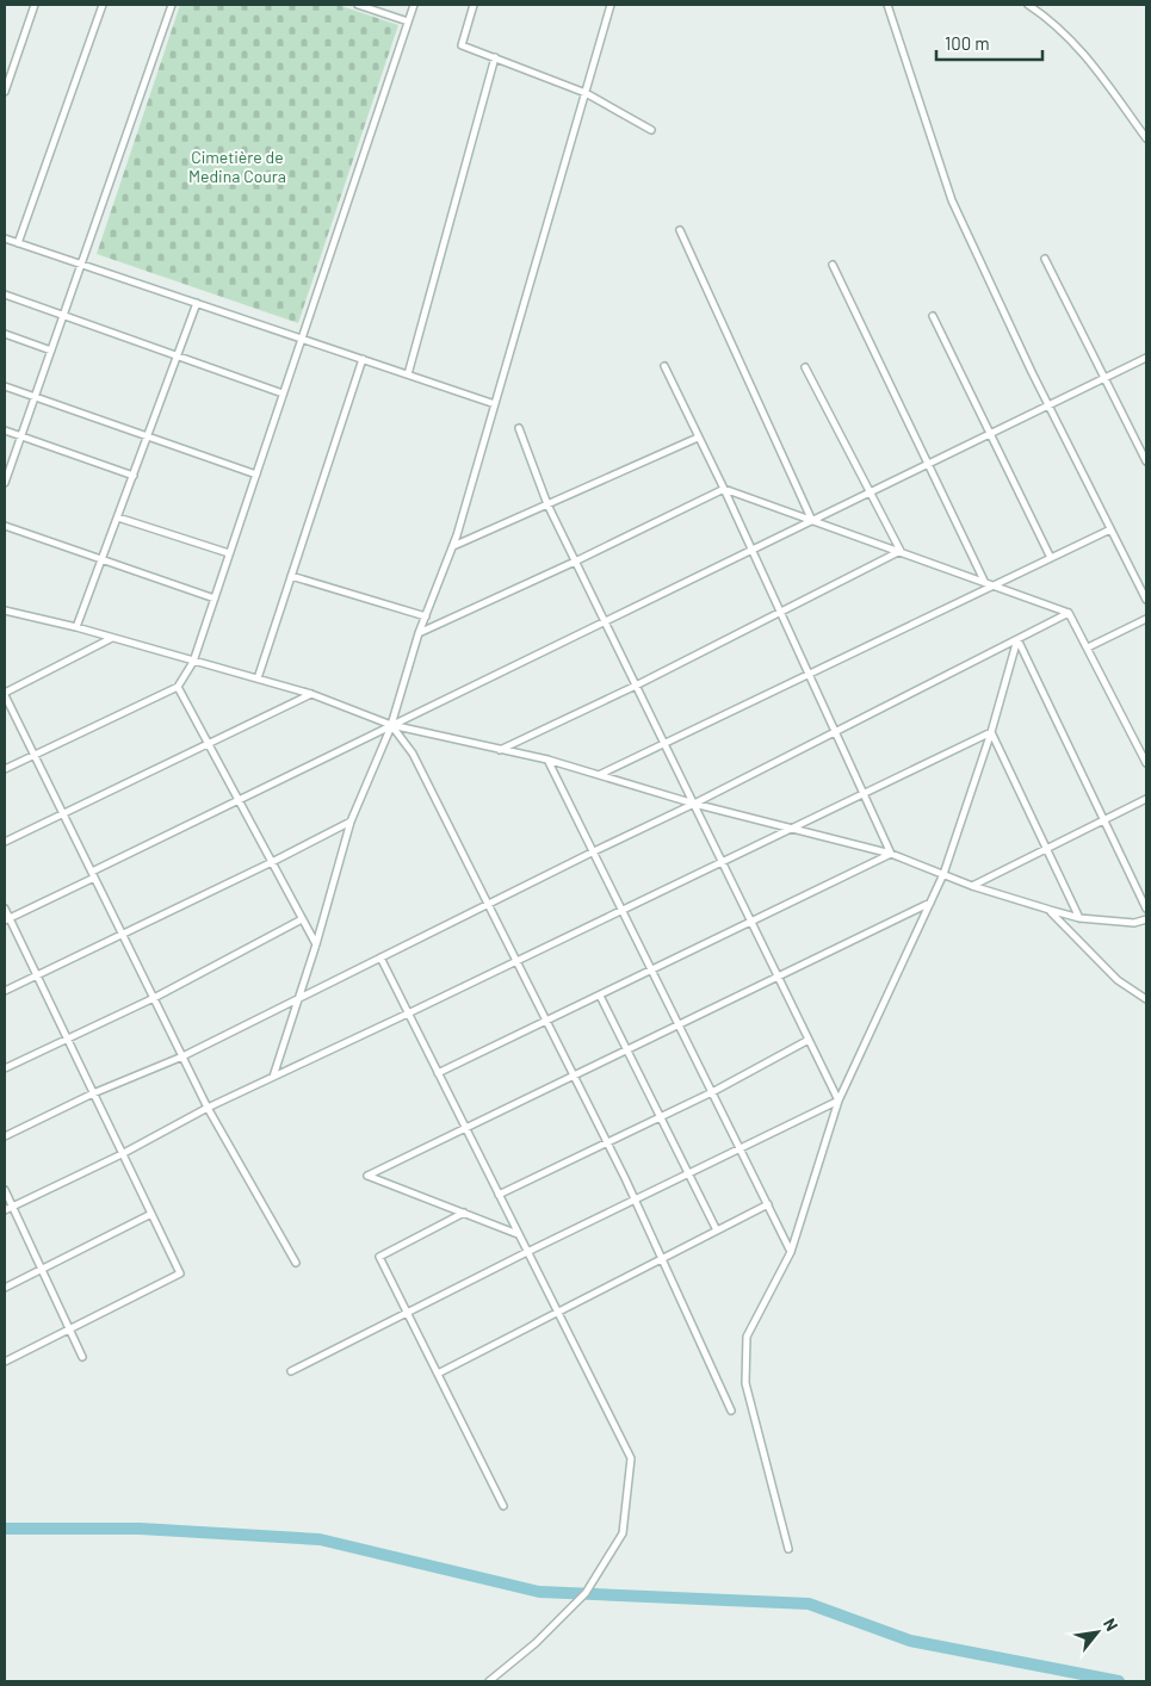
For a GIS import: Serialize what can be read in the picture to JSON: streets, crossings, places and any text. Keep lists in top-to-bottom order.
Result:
{
  "parks": ["Cimetière de Medina Coura"],
  "scale_bar": "100 m",
  "north": "top right"
}
